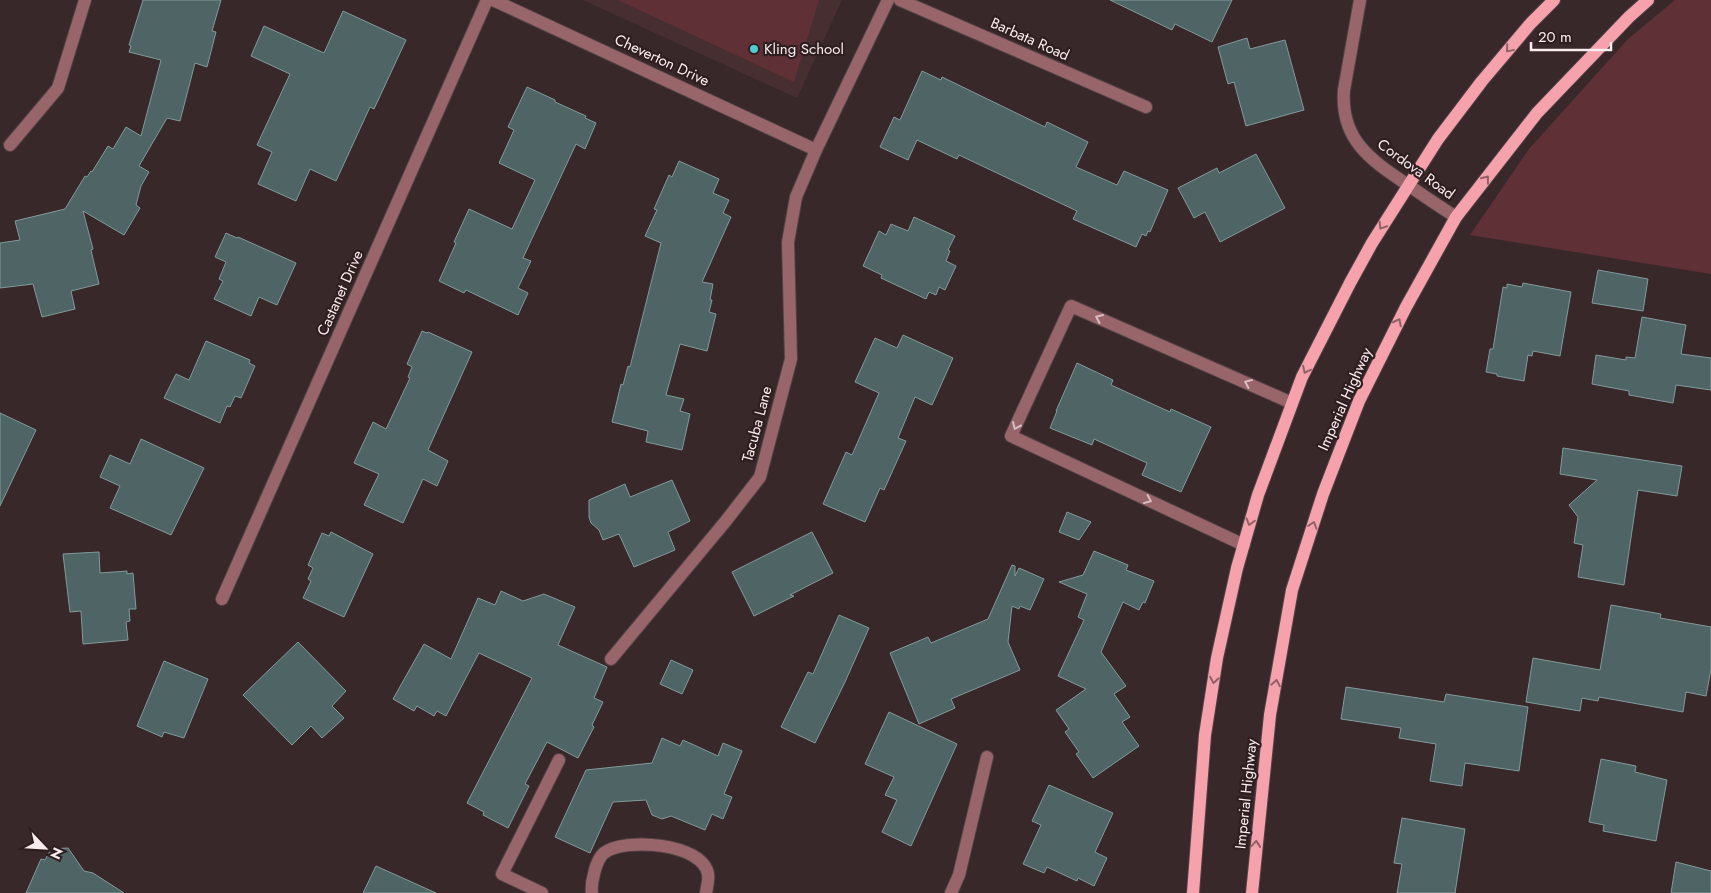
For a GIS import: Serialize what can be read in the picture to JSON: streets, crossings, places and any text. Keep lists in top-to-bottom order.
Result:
{
  "streets": {
    "main road": ["Imperial Highway"],
    "street": [
      "Barbata Road",
      "Cheverton Drive",
      "Cordova Road",
      "Castanet Drive",
      "Tacuba Lane"
    ]
  },
  "crossings": [
    ["Cheverton Drive", "Tacuba Lane"],
    ["Cordova Road", "Imperial Highway"]
  ],
  "places": ["Kling School"],
  "scale_bar": "20 m",
  "north": "bottom right"
}
